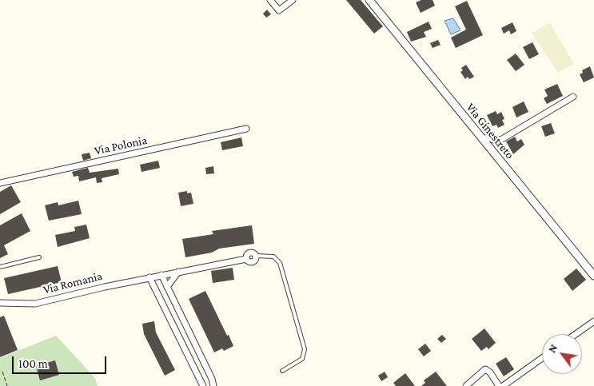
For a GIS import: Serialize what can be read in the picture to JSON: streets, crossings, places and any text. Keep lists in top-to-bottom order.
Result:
{
  "streets": {
    "street": ["Via Ginestreto", "Via Polonia", "Via Romania"]
  },
  "scale_bar": "100 m",
  "north": "top left"
}
